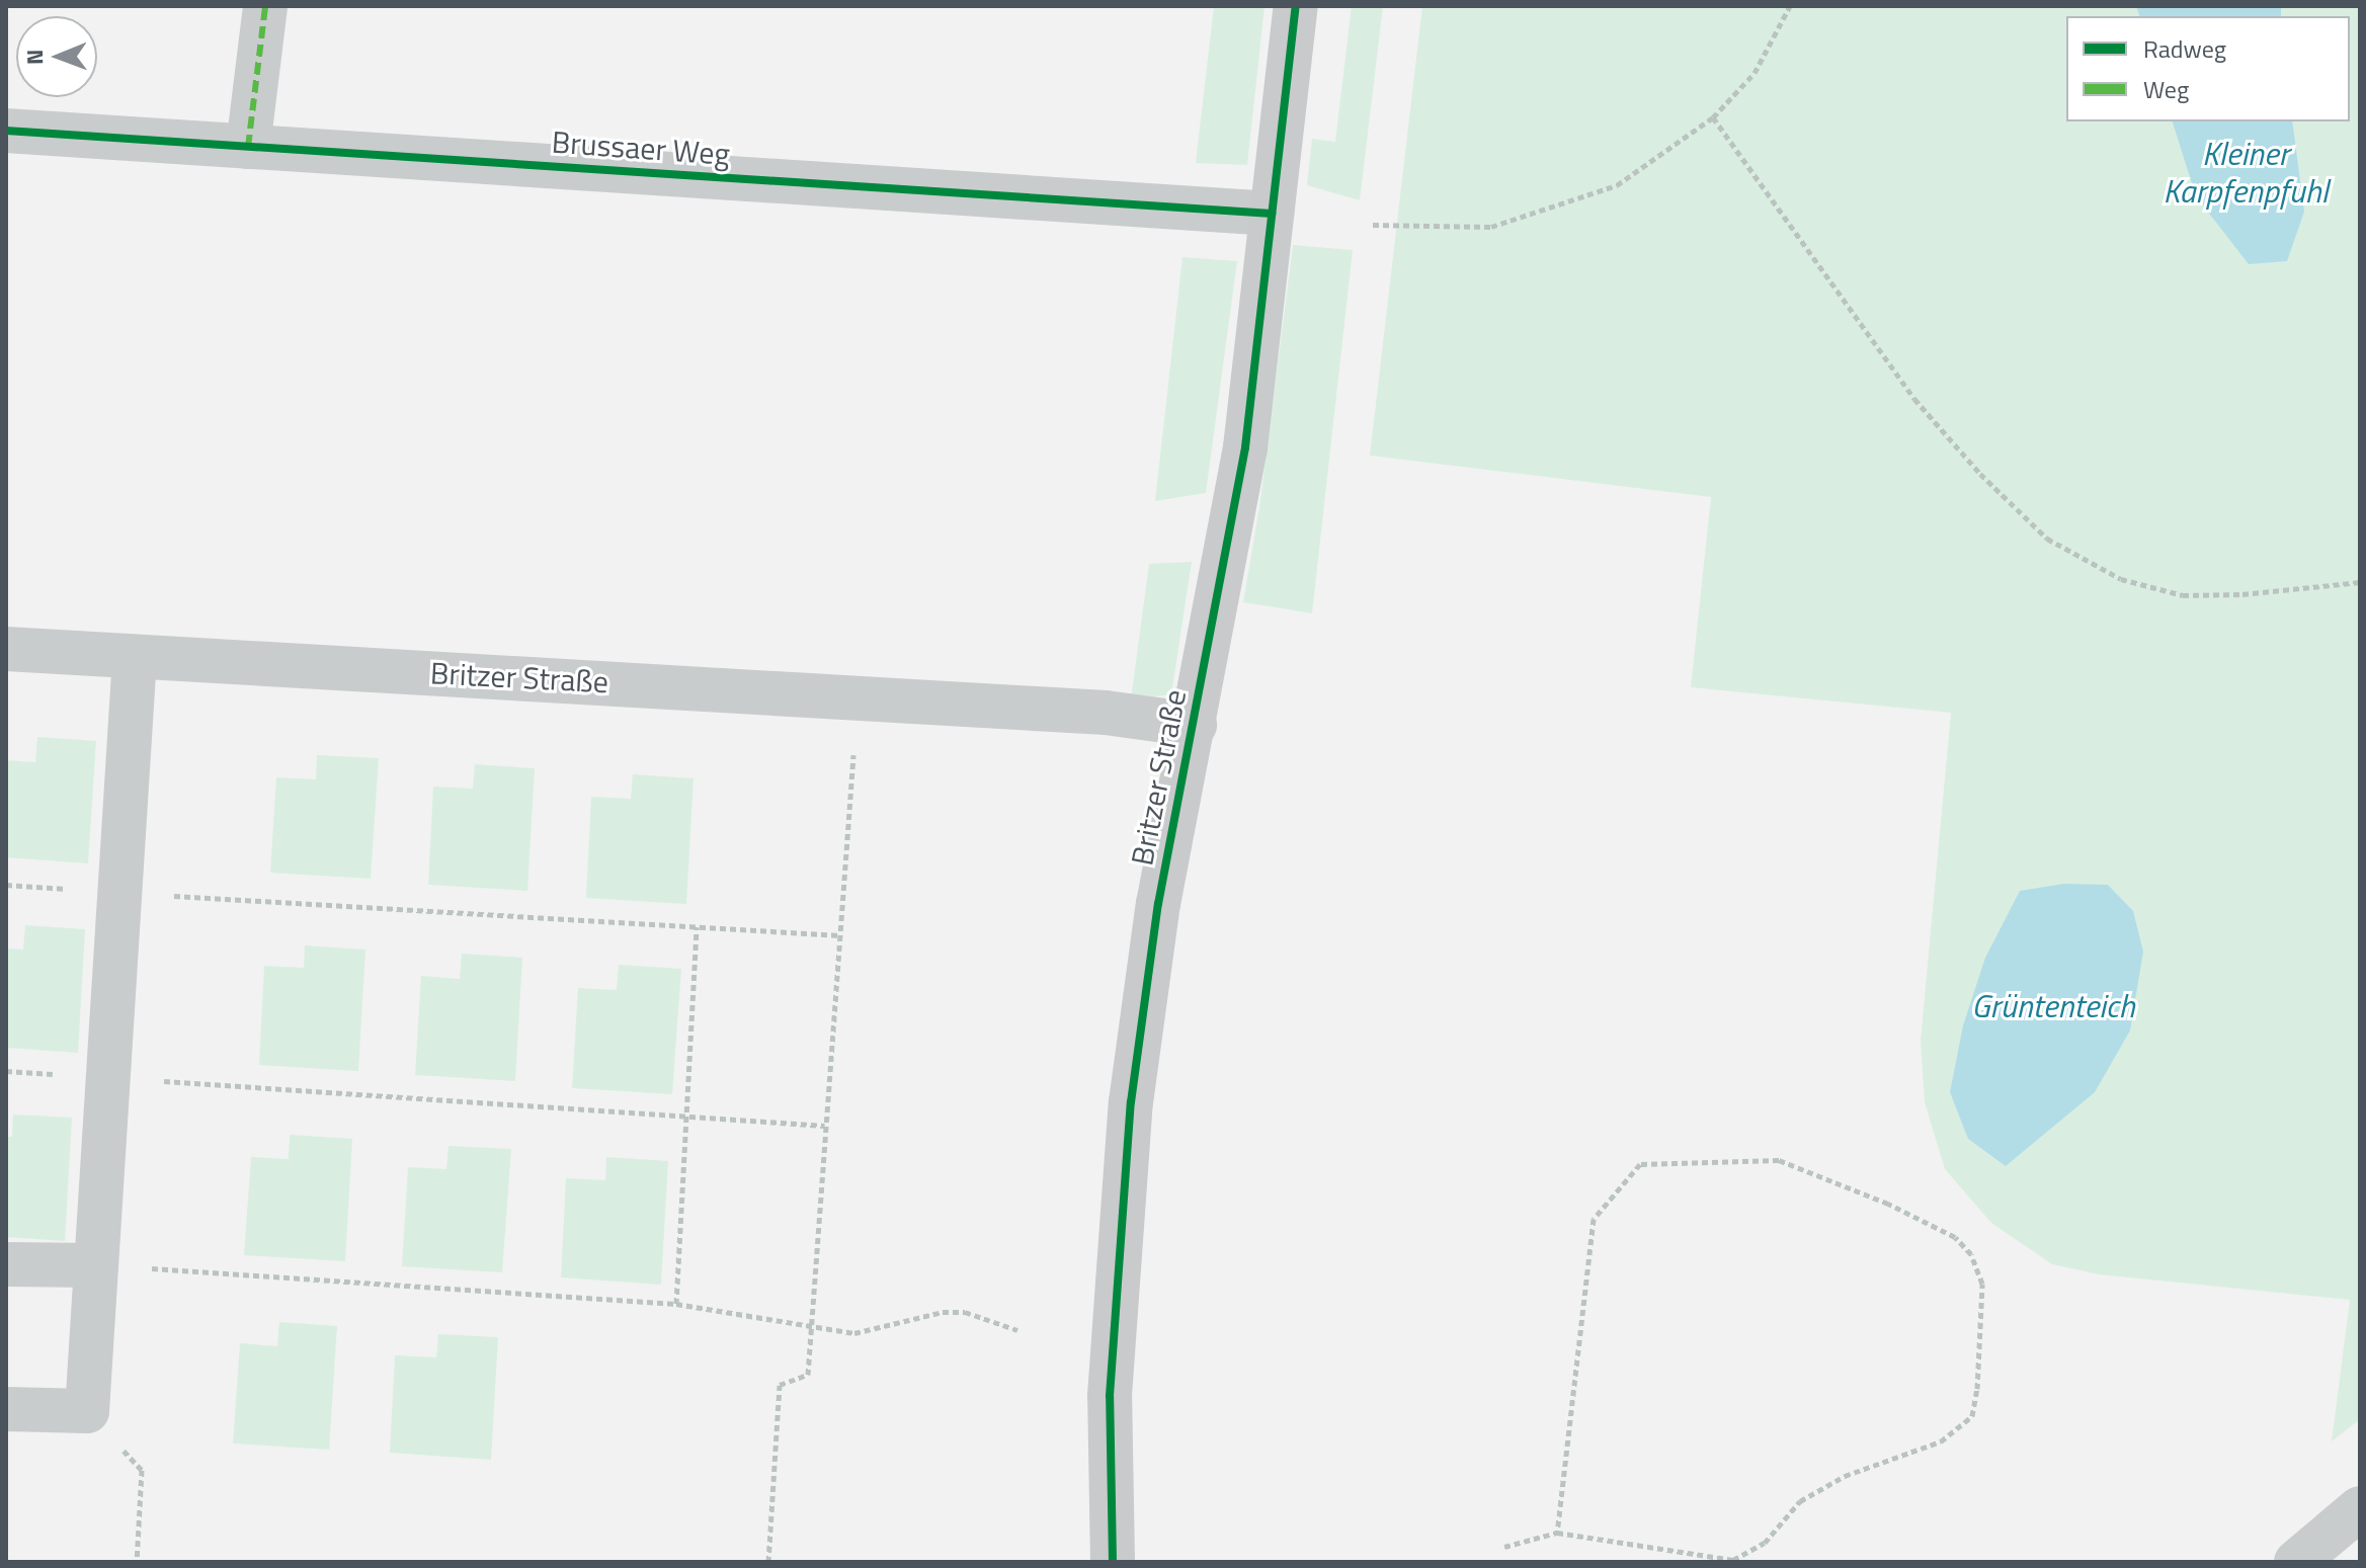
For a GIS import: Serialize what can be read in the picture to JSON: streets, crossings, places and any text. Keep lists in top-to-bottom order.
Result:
{
  "streets": {
    "main road": ["Britzer Straße"],
    "street": ["Brussaer Weg"]
  },
  "crossings": [
    ["Brussaer Weg", "Britzer Straße"]
  ],
  "water": ["Kleiner Karpfenpfuhl", "Grüntenteich"],
  "legend": ["Radweg", "Weg"],
  "north": "left"
}
